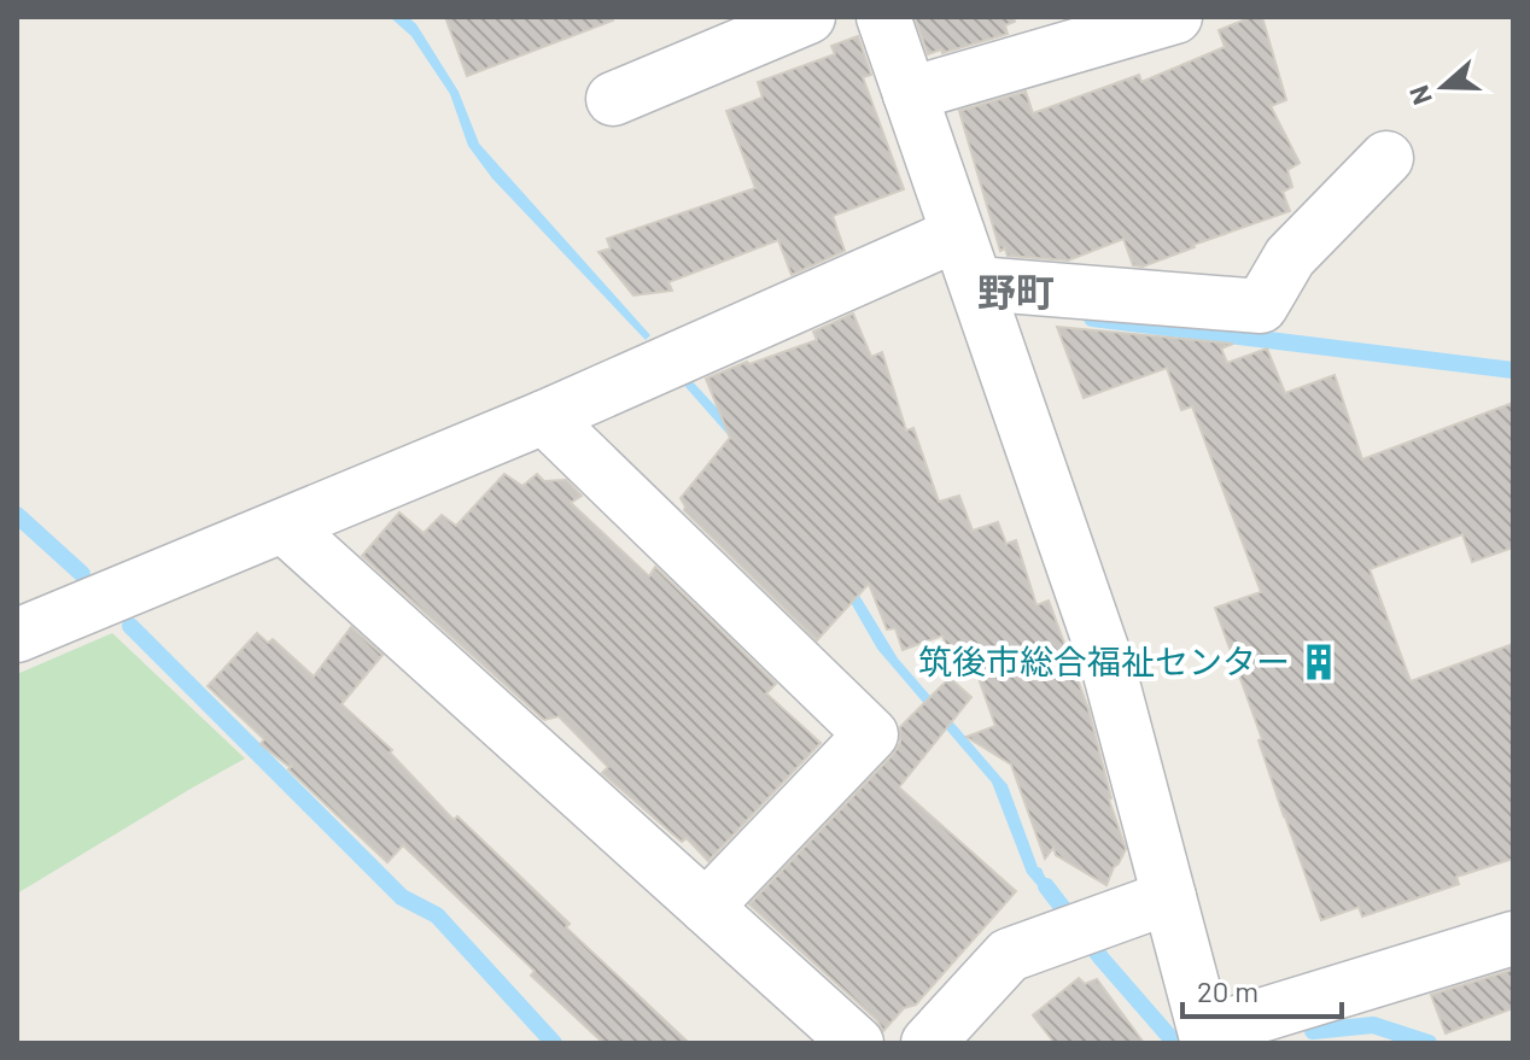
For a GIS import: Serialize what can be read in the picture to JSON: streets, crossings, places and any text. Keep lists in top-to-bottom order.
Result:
{
  "districts": ["野町"],
  "places": {
    "building": ["筑後市総合福祉センター"]
  },
  "scale_bar": "20 m",
  "north": "left"
}
